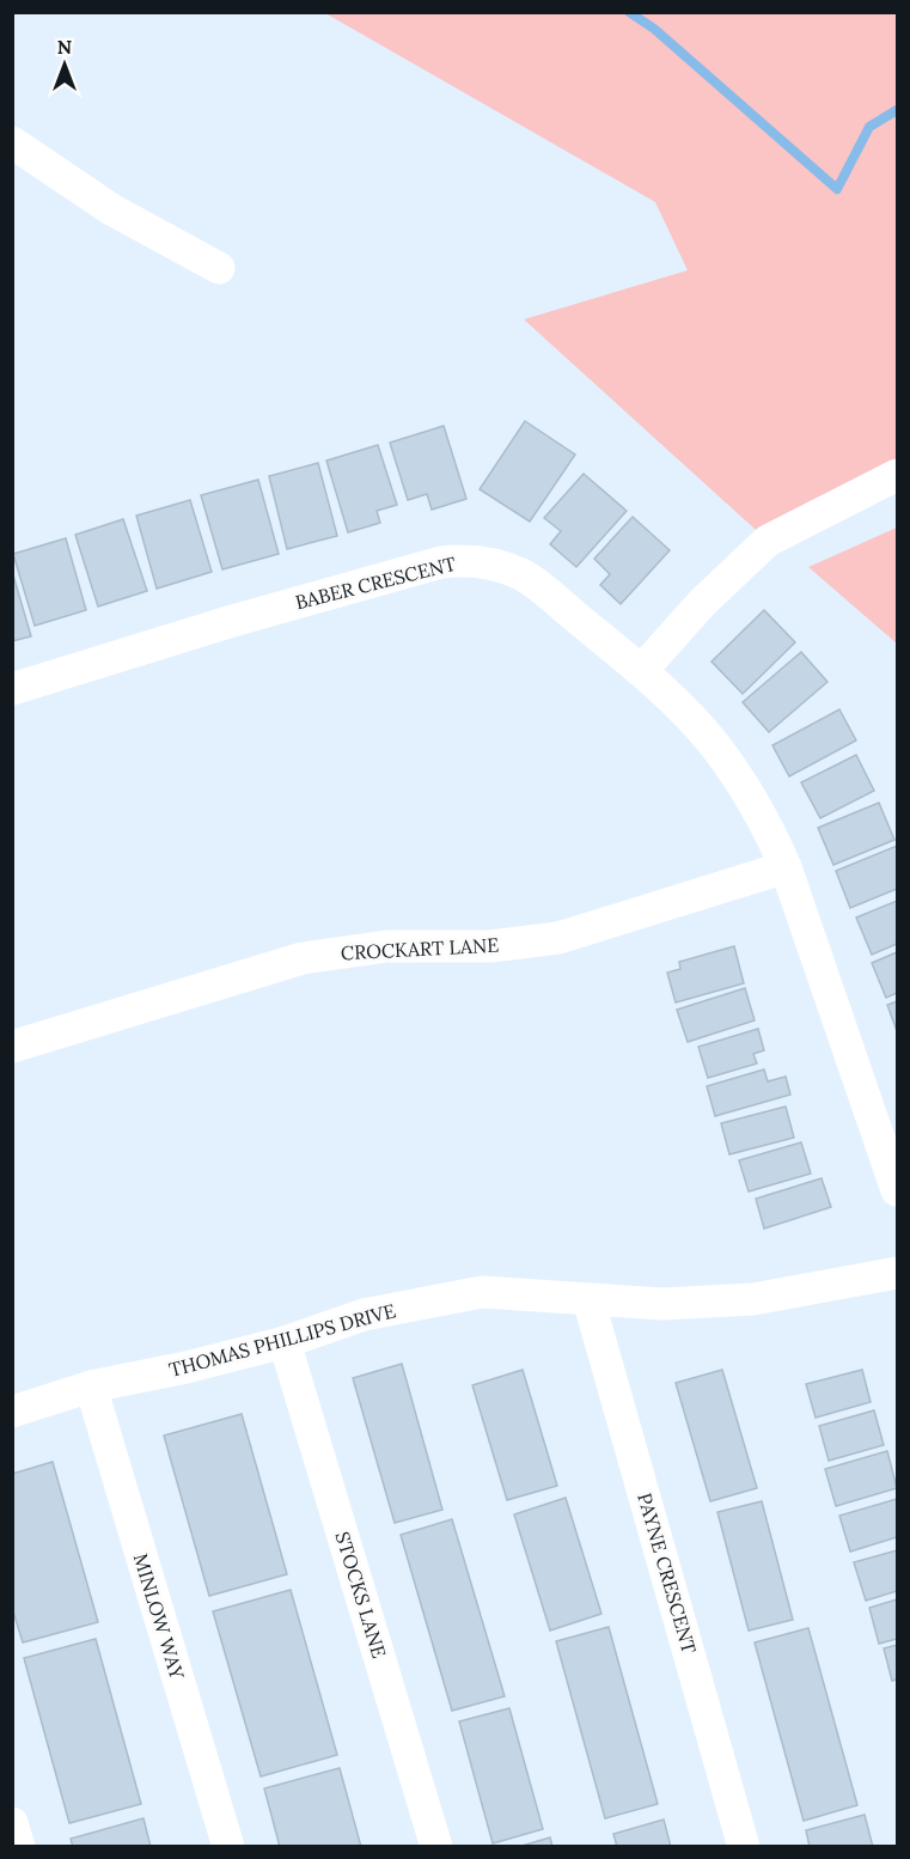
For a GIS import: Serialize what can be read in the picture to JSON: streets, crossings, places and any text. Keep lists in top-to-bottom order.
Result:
{
  "streets": {
    "street": [
      "BABER CRESCENT",
      "CROCKART LANE",
      "THOMAS PHILLIPS DRIVE",
      "PAYNE CRESCENT",
      "STOCKS LANE",
      "MINLOW WAY"
    ]
  },
  "crossings": [
    ["BABER CRESCENT", "CROCKART LANE"],
    ["THOMAS PHILLIPS DRIVE", "PAYNE CRESCENT"],
    ["THOMAS PHILLIPS DRIVE", "STOCKS LANE"],
    ["THOMAS PHILLIPS DRIVE", "MINLOW WAY"]
  ],
  "north": "top"
}
